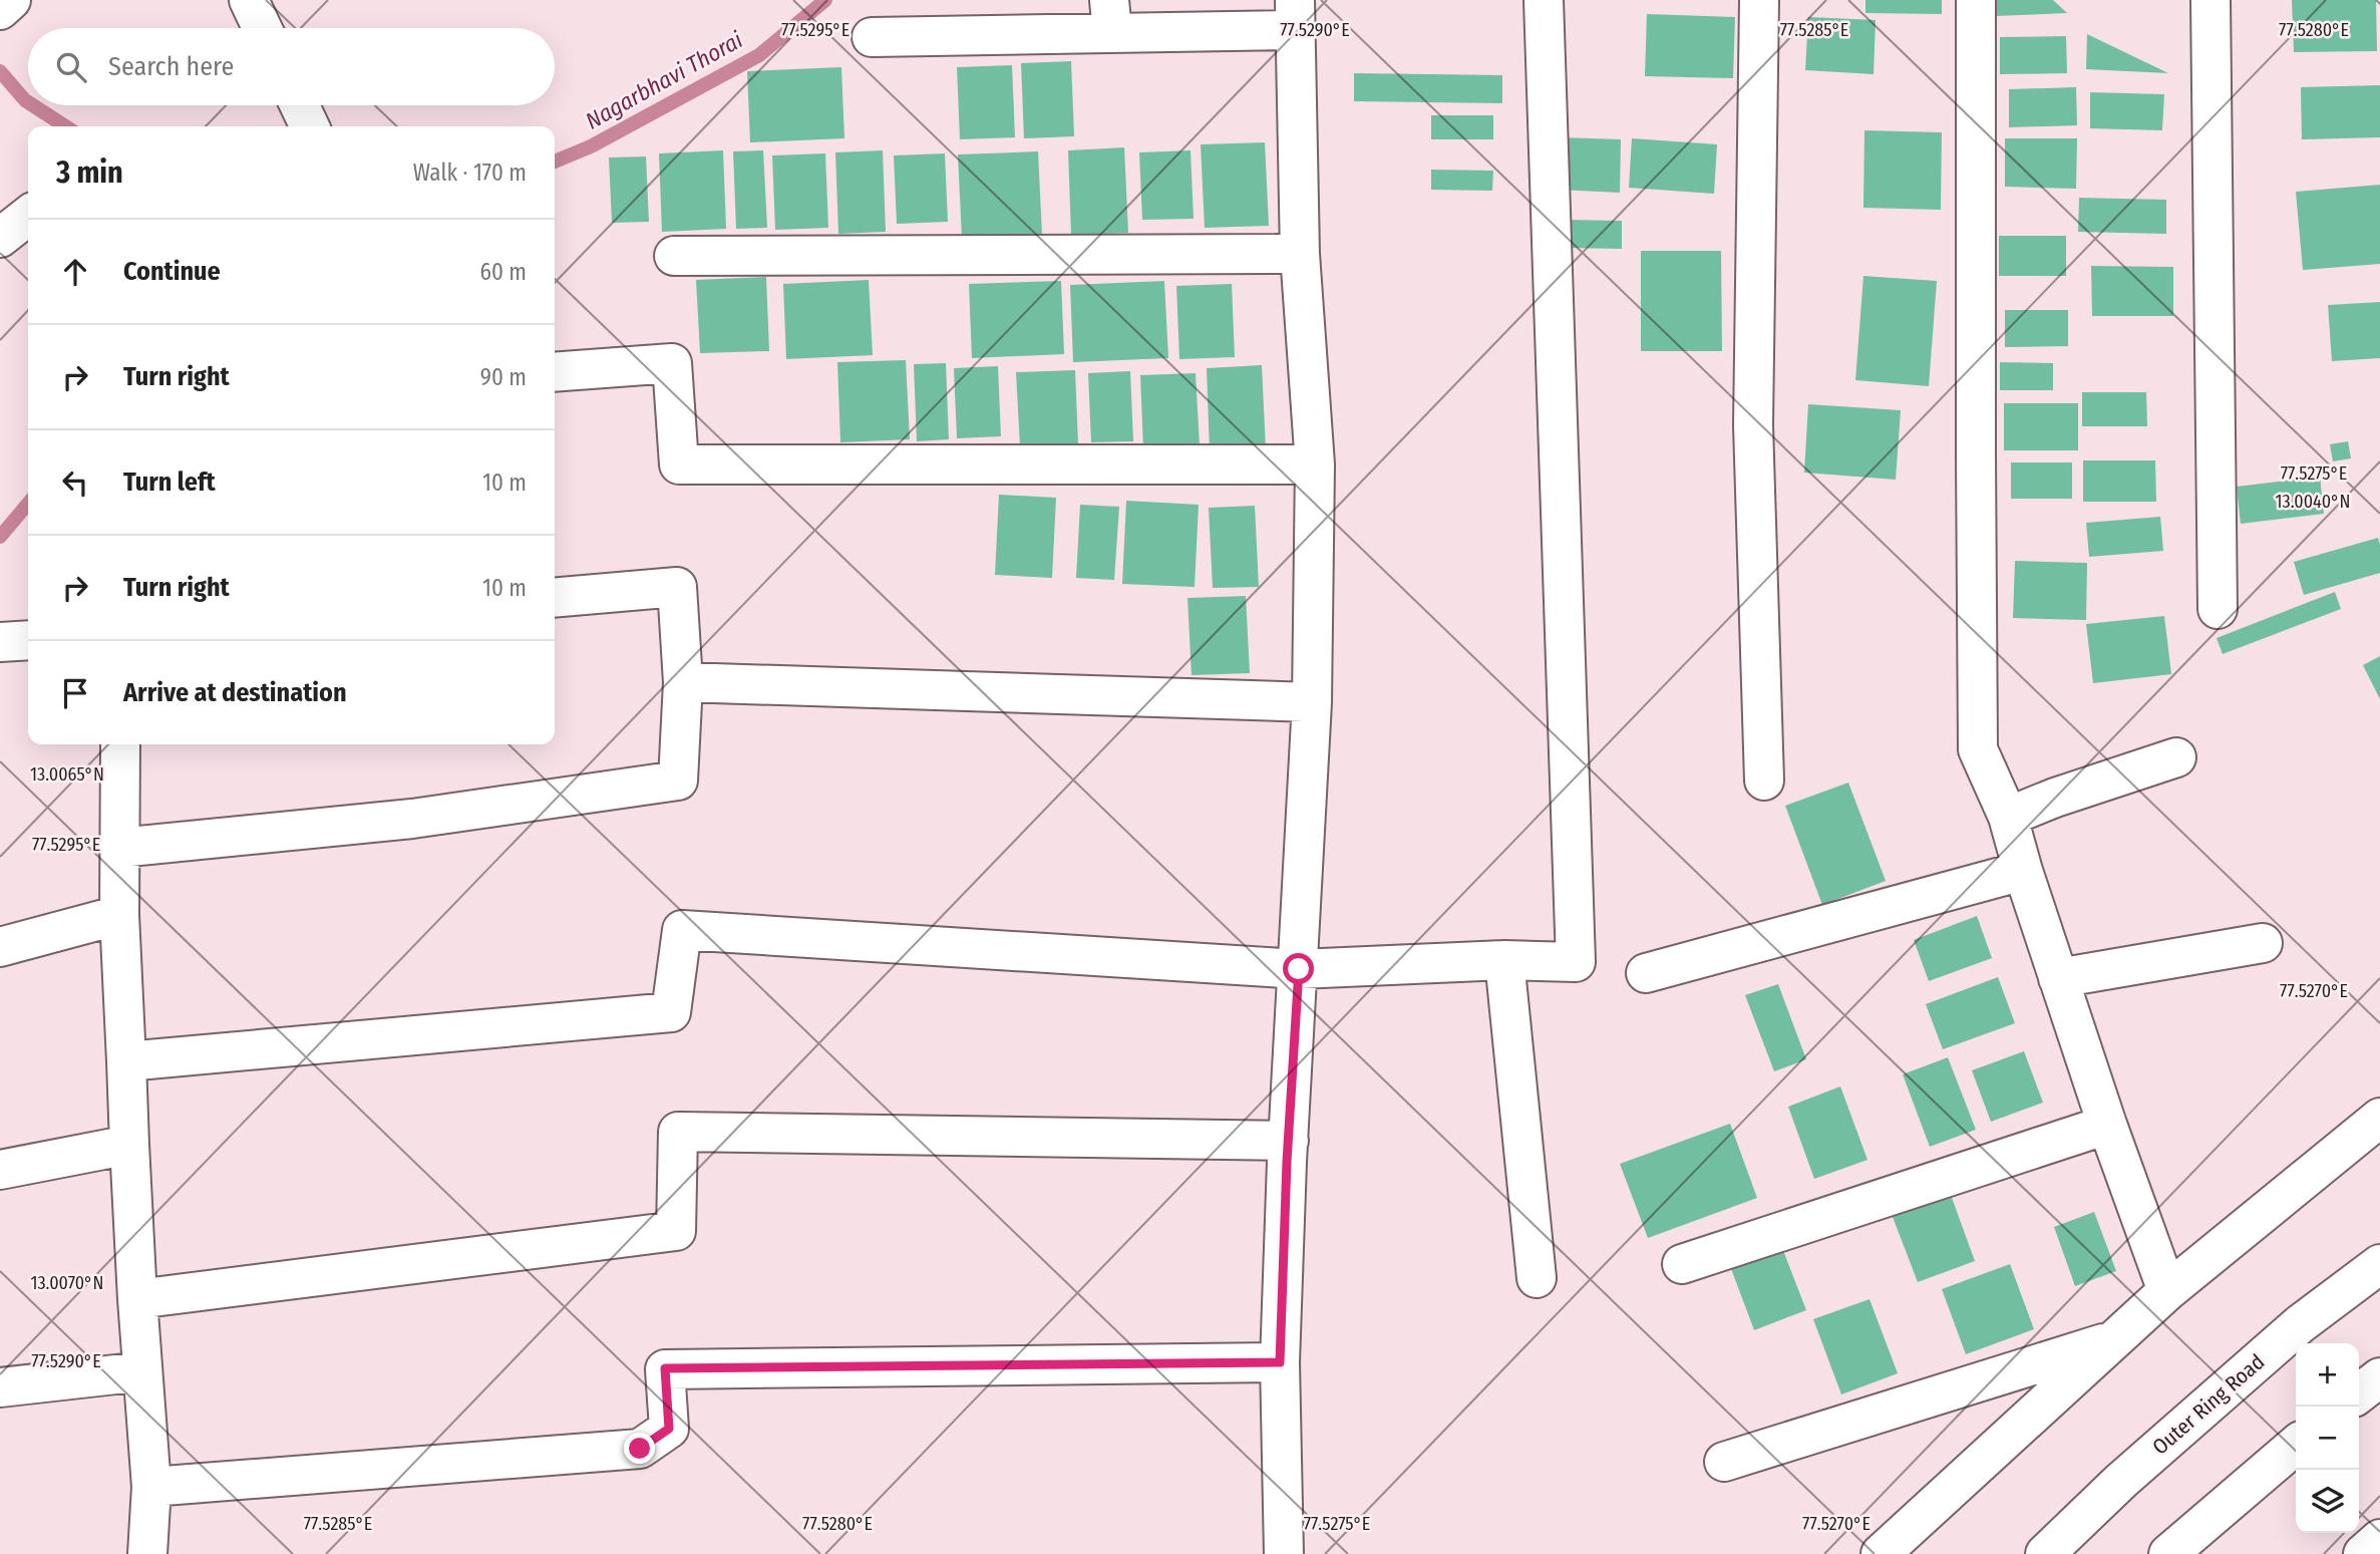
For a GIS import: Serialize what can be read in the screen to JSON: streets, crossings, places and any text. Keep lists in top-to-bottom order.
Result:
{
  "streets": {
    "main road": ["Outer Ring Road"]
  },
  "water": ["Nagarbhavi Thorai"],
  "page": {
    "search": "Search here",
    "heading": ["3 min", "Walk · 170 m"],
    "list": [
      ["Continue", "60 m"],
      ["Turn right", "90 m"],
      ["Turn left", "10 m"],
      ["Turn right", "10 m"],
      "Arrive at destination"
    ],
    "map_buttons": ["+", "−"]
  },
  "coordinates": [
    "77.5295°E",
    "77.5290°E",
    "77.5285°E",
    "77.5280°E",
    "77.5275°E",
    "13.0040°N",
    "13.0065°N",
    "77.5270°E",
    "13.0070°N"
  ]
}
